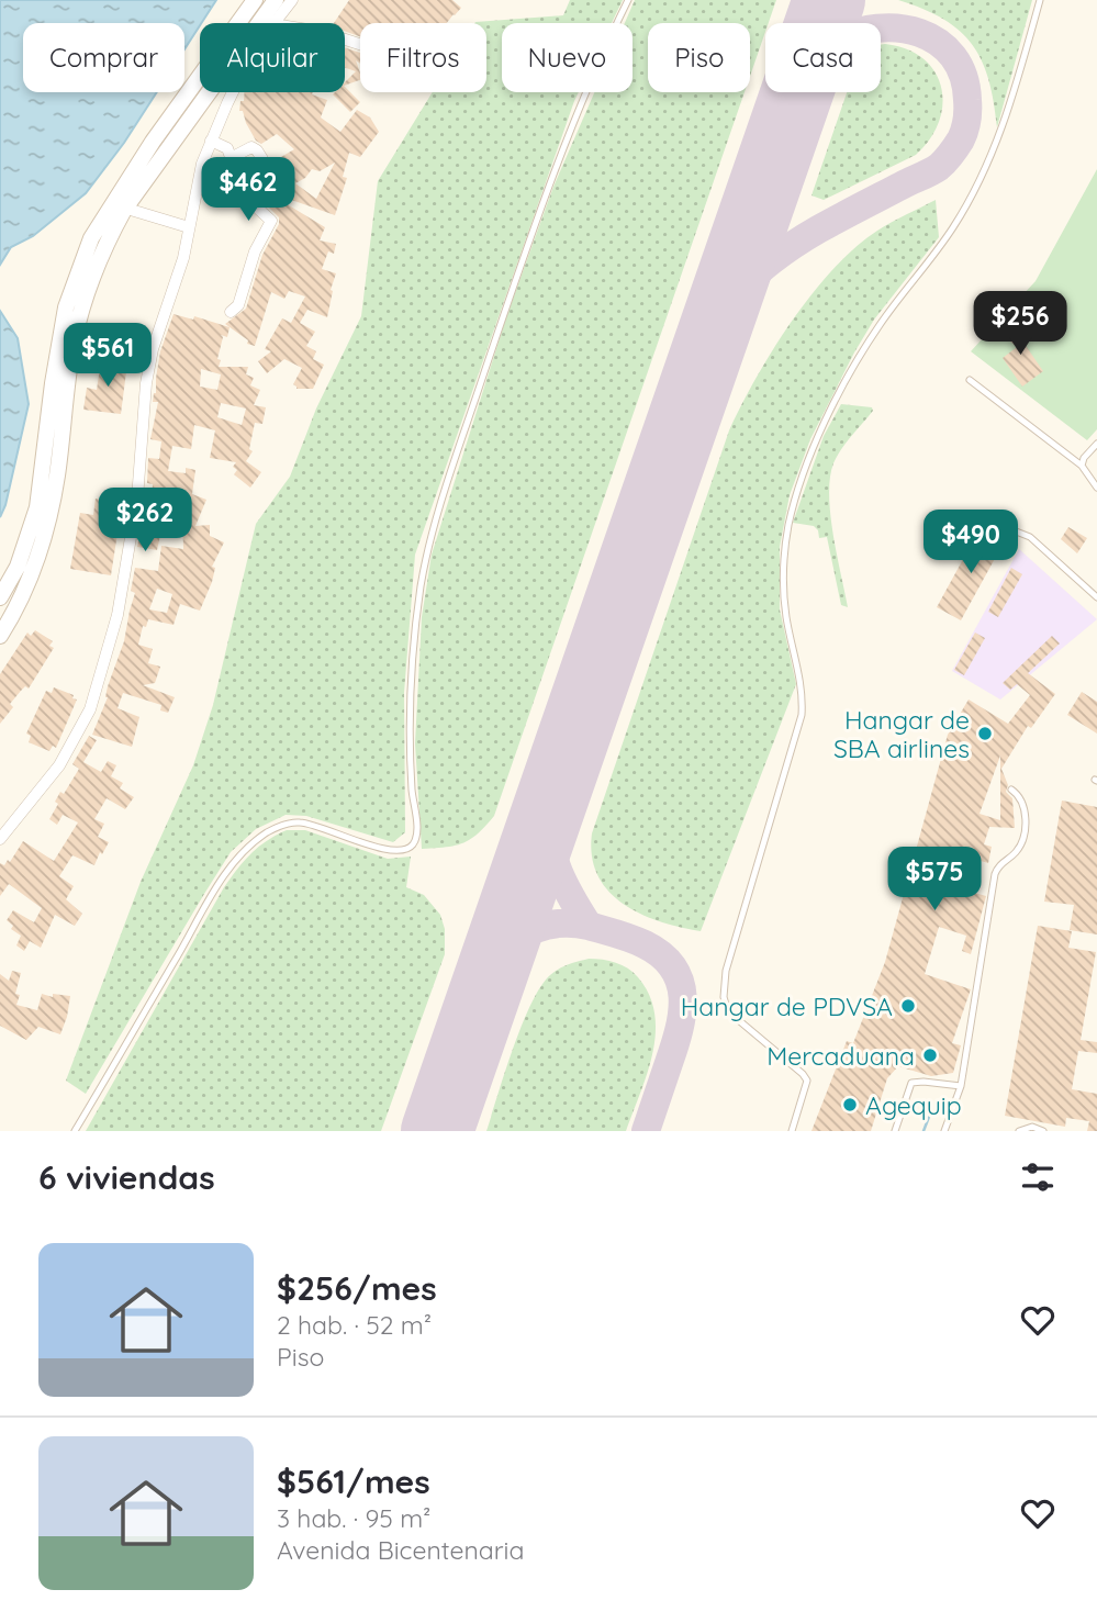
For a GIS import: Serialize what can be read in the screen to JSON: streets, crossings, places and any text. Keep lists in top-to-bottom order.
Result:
{
  "places": [
    "Hangar de SBA airlines",
    "Hangar de PDVSA",
    "Mercaduana",
    "Agequip"
  ],
  "page": {
    "chip": [
      "Comprar",
      "Alquilar",
      "Filtros",
      "Nuevo",
      "Piso",
      "Casa"
    ],
    "price": [
      "$462",
      "$256",
      "$561",
      "$262",
      "$490",
      "$575"
    ],
    "heading": "6 viviendas",
    "list": [
      {
        "name": "$256/mes",
        "note": "2 hab. · 52 m² · Piso"
      },
      {
        "name": "$561/mes",
        "note": "3 hab. · 95 m² · Avenida Bicentenaria"
      }
    ]
  }
}
